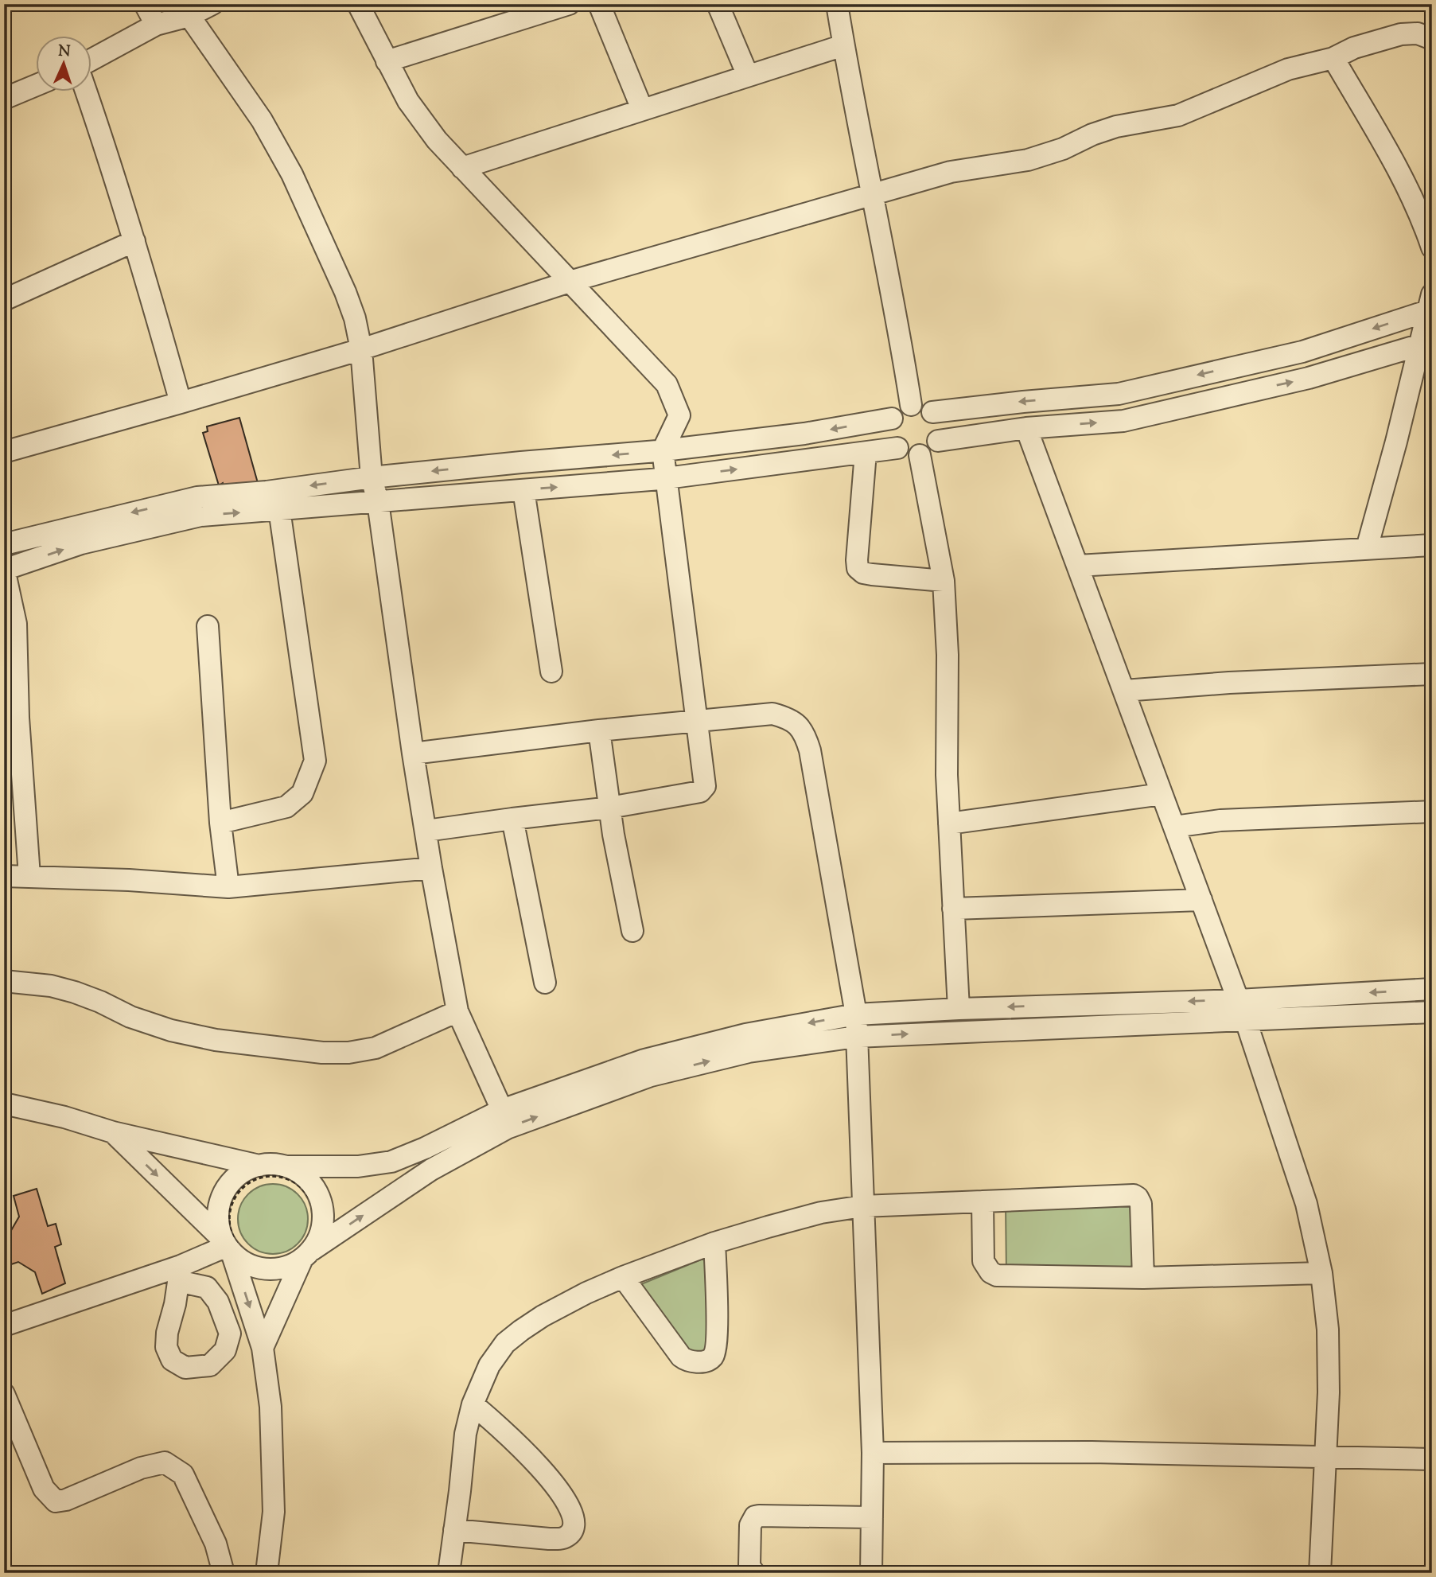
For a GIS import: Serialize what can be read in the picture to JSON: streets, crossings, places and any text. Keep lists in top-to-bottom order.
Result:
{
  "north": "top"
}
